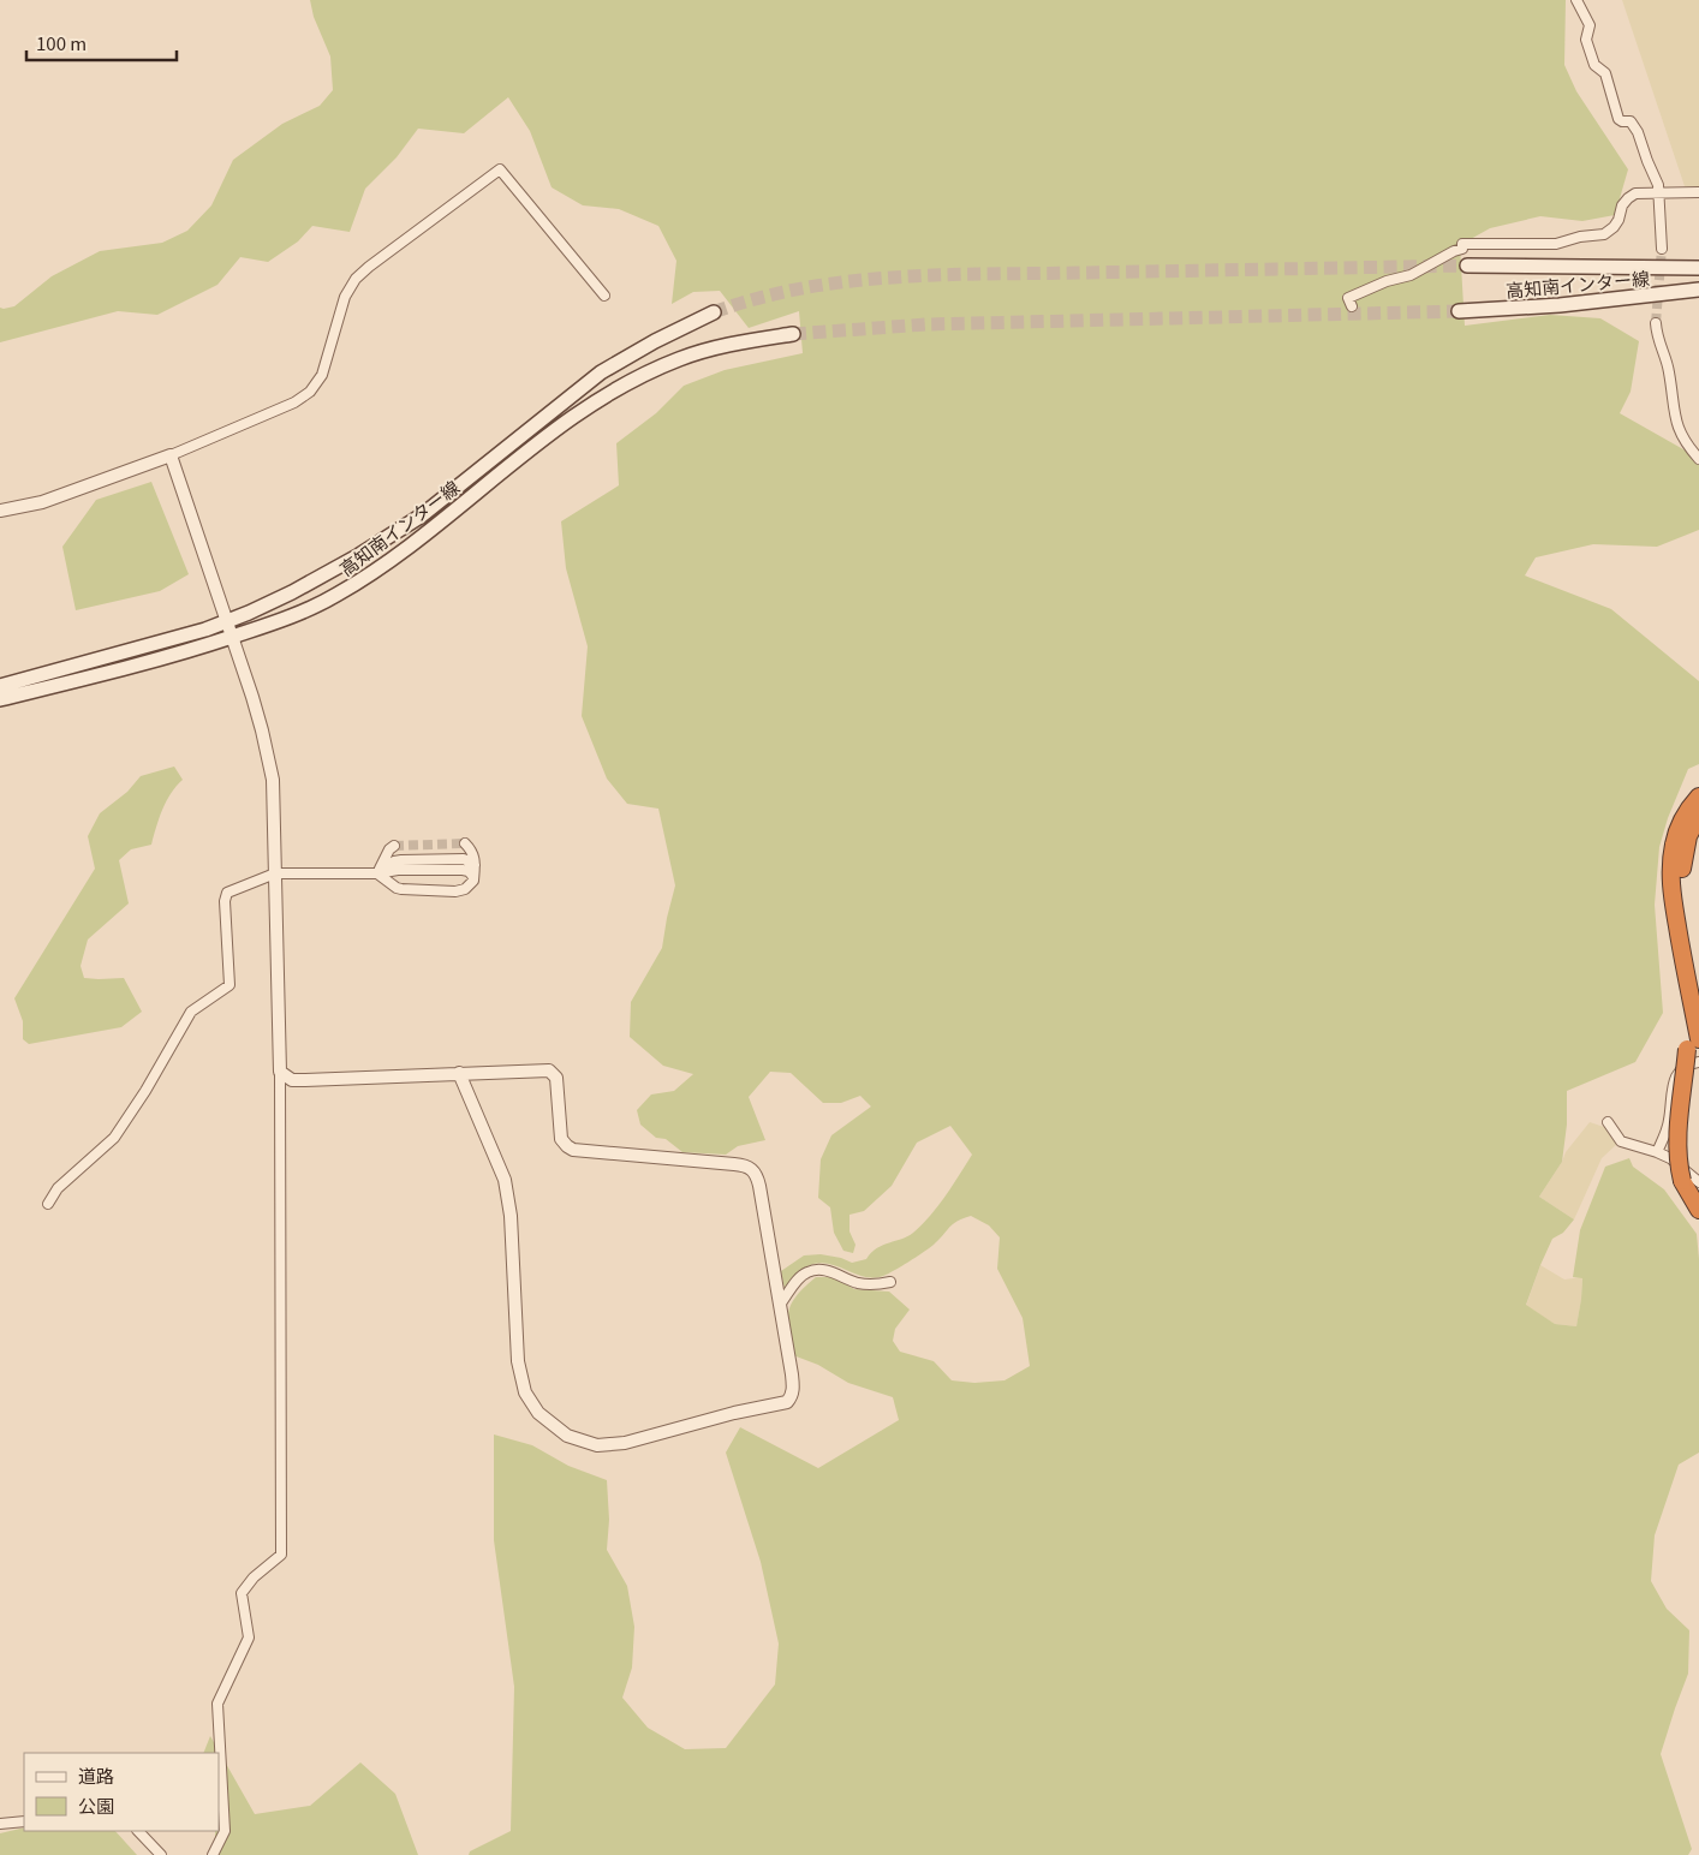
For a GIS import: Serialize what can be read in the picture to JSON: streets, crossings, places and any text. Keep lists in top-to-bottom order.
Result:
{
  "streets": {
    "main road": ["高知南インター線"]
  },
  "legend": ["道路", "公園"],
  "scale_bar": "100 m"
}
